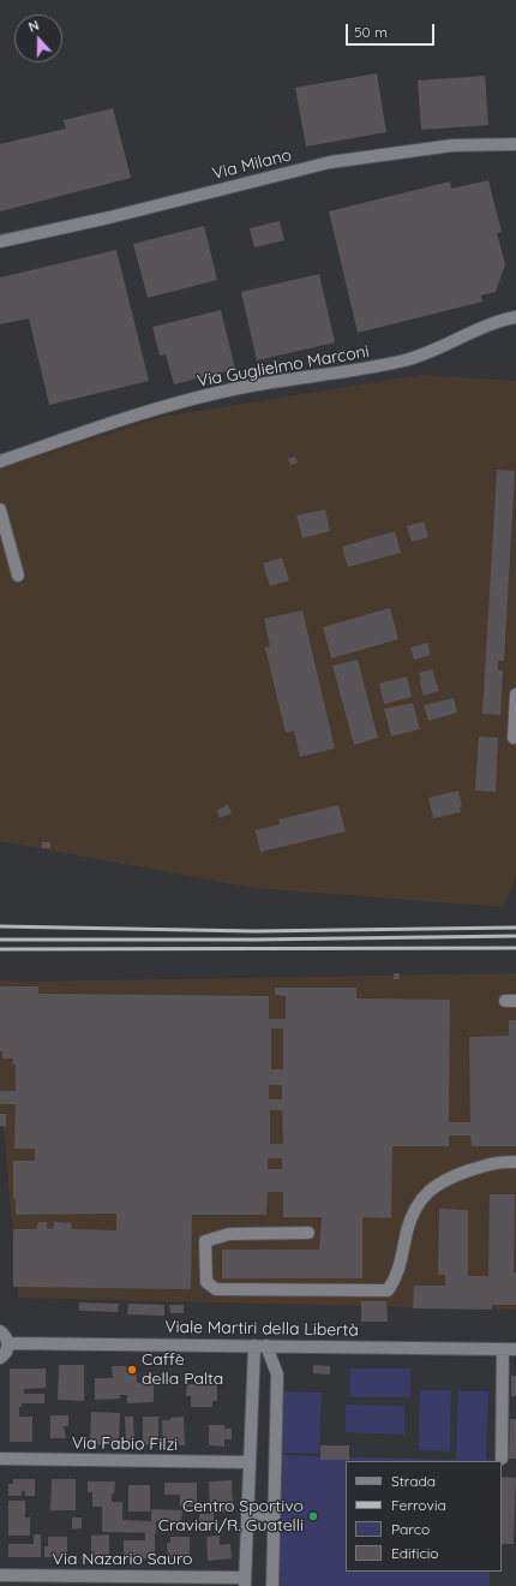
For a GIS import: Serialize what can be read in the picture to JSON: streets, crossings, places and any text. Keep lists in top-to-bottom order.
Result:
{
  "streets": {
    "street": [
      "Via Milano",
      "Via Guglielmo Marconi",
      "Viale Martiri della Libertà",
      "Via Fabio Filzi",
      "Via Nazario Sauro"
    ]
  },
  "places": ["Caffè della Palta", "Centro Sportivo Craviari/R. Guatelli"],
  "legend": [
    "Strada",
    "Ferrovia",
    "Parco",
    "Edificio"
  ],
  "scale_bar": "50 m",
  "north": "top"
}
